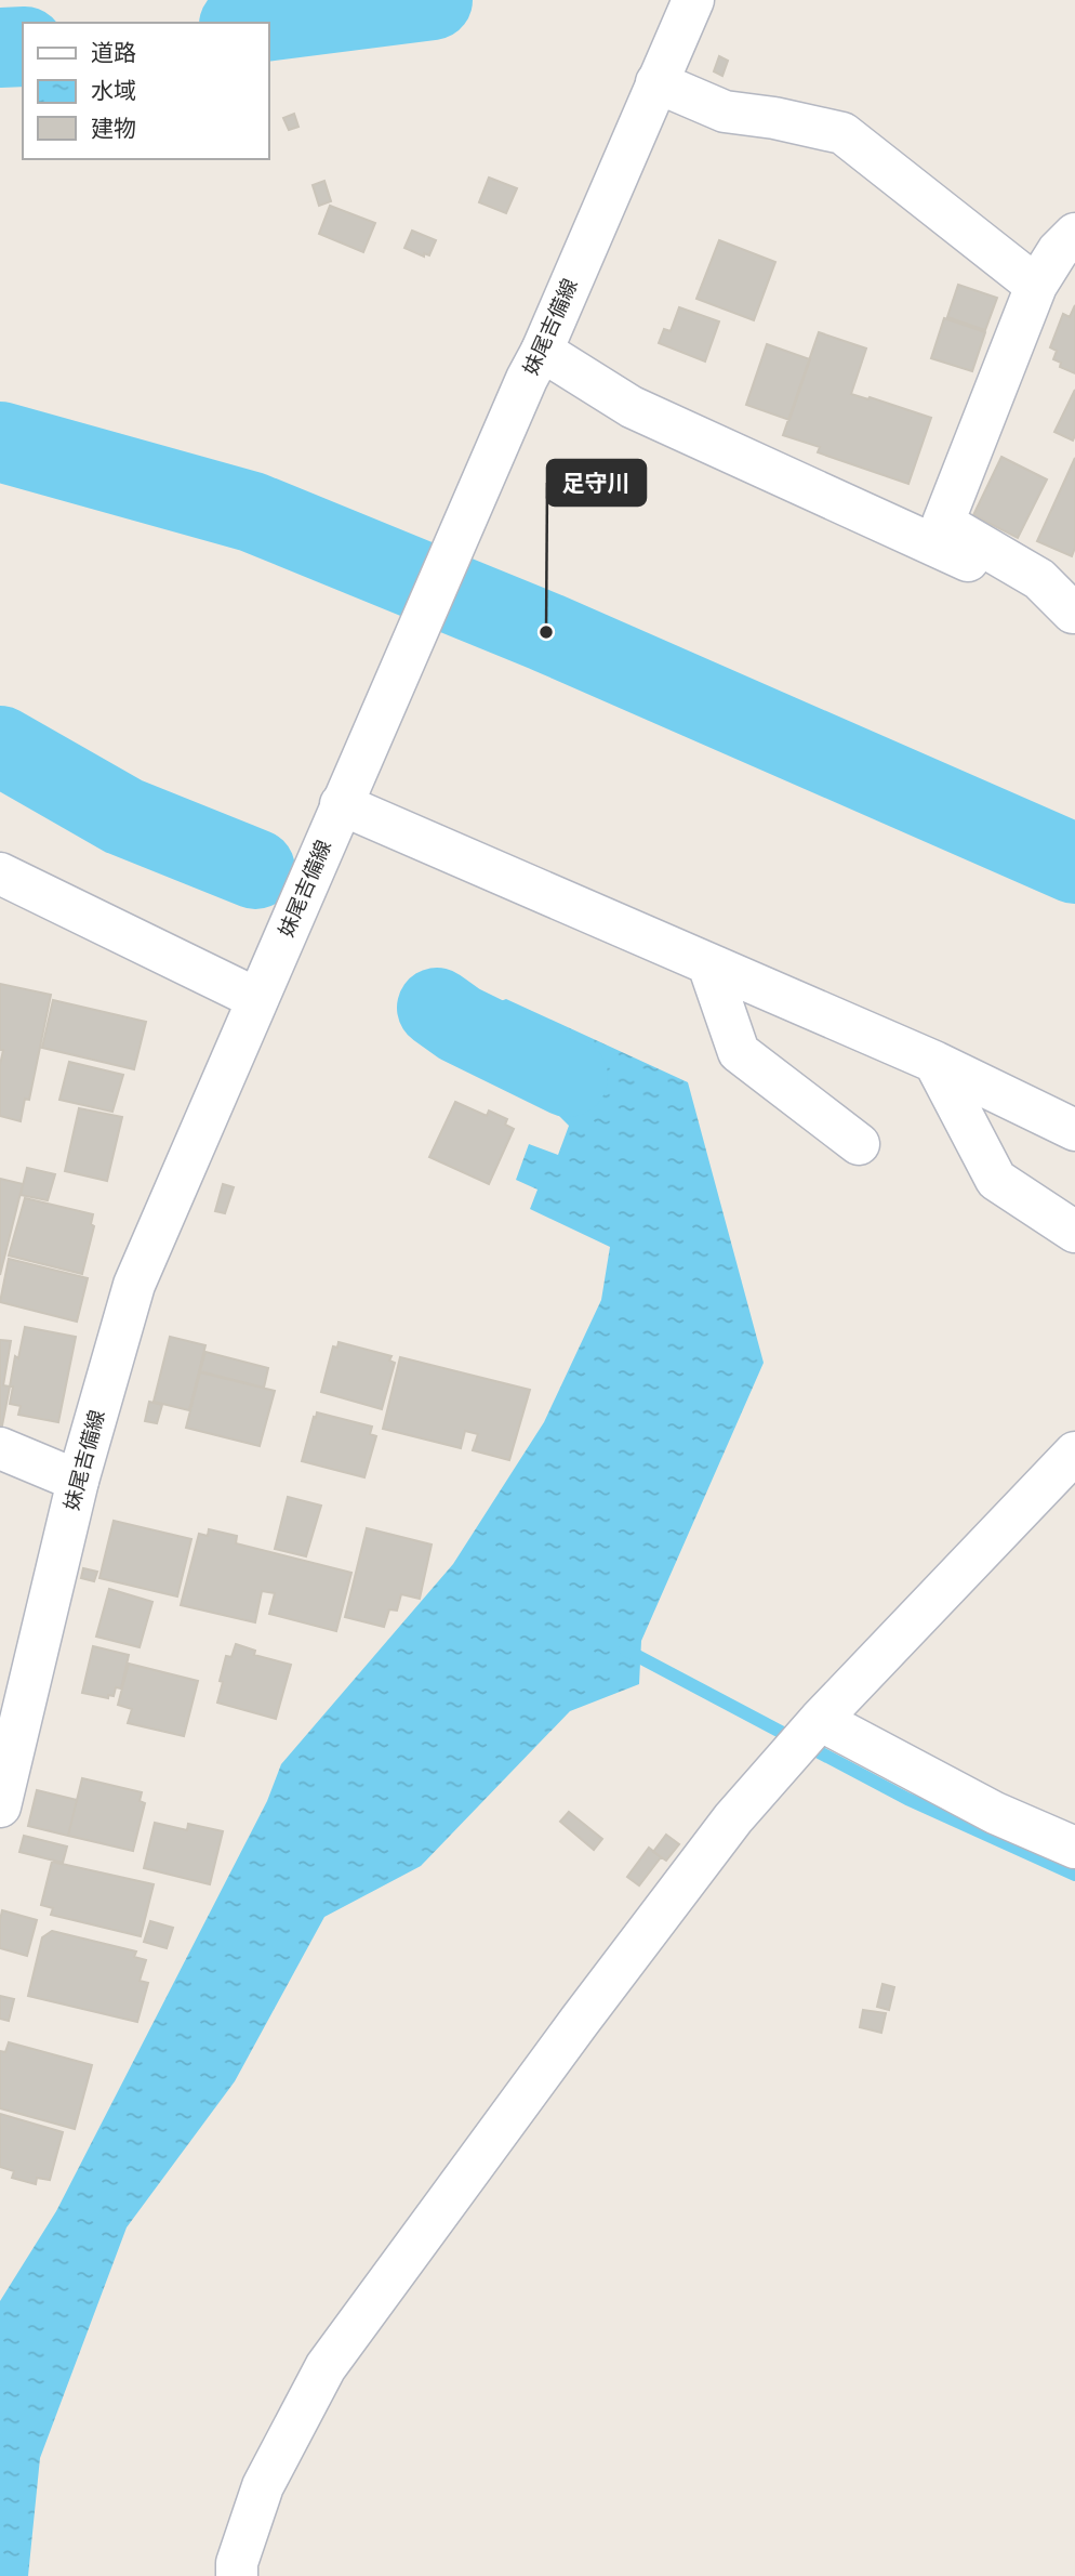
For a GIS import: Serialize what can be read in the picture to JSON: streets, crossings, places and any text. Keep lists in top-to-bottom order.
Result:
{
  "streets": {
    "street": ["妹尾吉備線"]
  },
  "places": ["足守川"],
  "legend": ["道路", "水域", "建物"]
}
